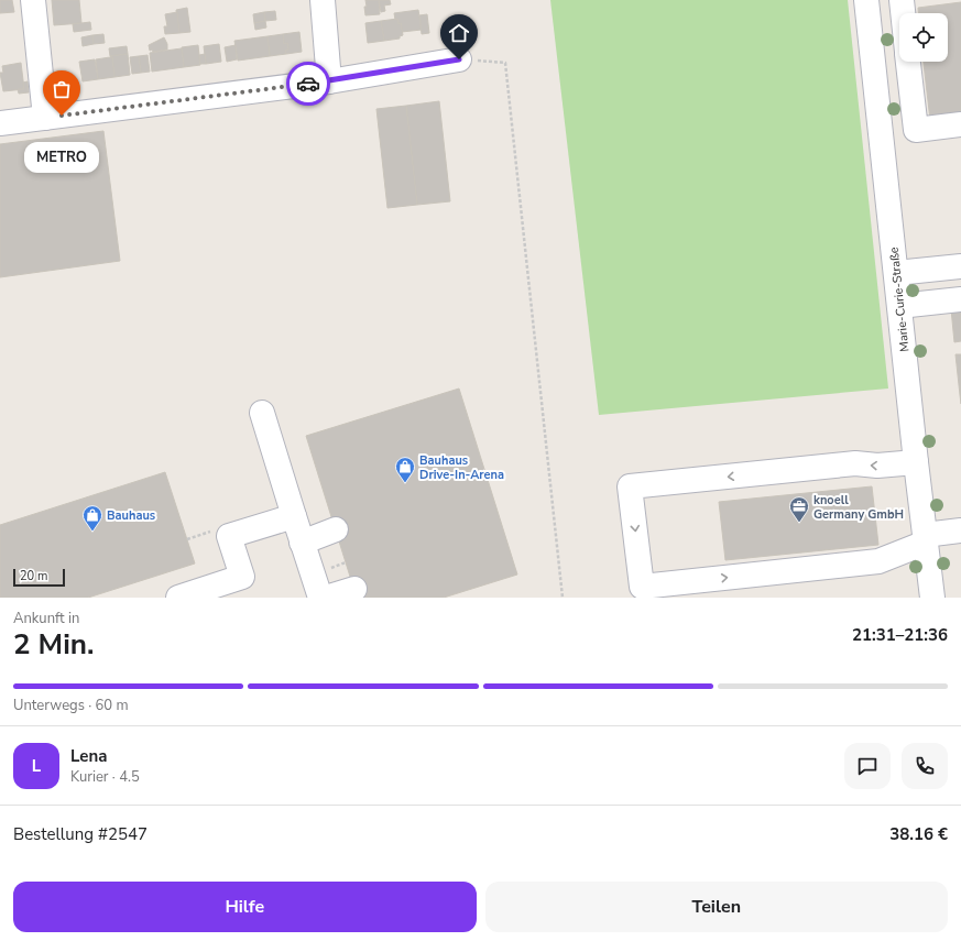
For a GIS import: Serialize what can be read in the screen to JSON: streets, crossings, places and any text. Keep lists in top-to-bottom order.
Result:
{
  "streets": {
    "street": ["Marie-Curie-Straße"]
  },
  "places": {
    "other": ["METRO"],
    "shop": ["Bauhaus Drive-In-Arena", "Bauhaus"],
    "office": ["knoell Germany GmbH"]
  },
  "scale_bar": "20 m",
  "page": {
    "bubble": "METRO",
    "scale": "20 m",
    "heading": ["2 Min.", "Ankunft in", "21:31–21:36"],
    "panel": [
      "Lena",
      "Kurier · 4.5",
      "Bestellung #2547",
      "38.16 €"
    ],
    "bar": "Unterwegs · 60 m",
    "round": "L",
    "buttons": ["Hilfe", "Teilen"]
  }
}
